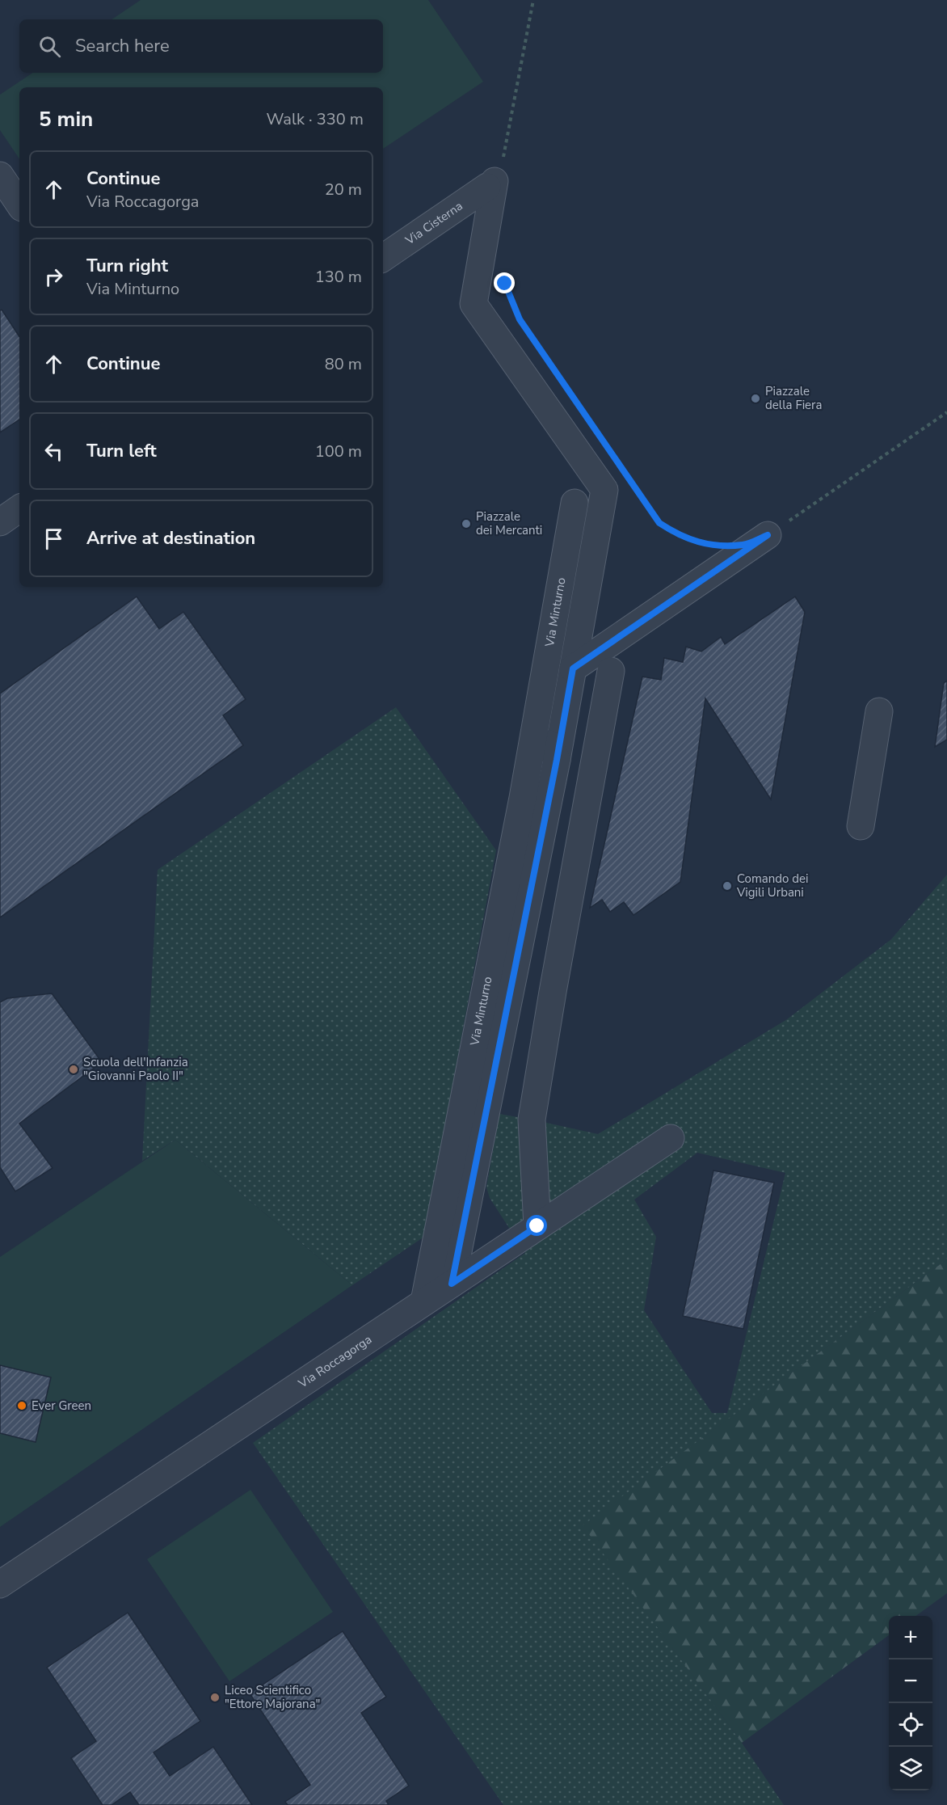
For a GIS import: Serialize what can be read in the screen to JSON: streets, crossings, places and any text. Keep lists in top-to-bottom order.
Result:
{
  "streets": {
    "street": ["Via Cisterna", "Via Minturno", "Via Roccagorga"]
  },
  "crossings": [
    ["Via Cisterna", "Via Minturno"],
    ["Via Minturno", "Via Roccagorga"]
  ],
  "places": [
    "Piazzale della Fiera",
    "Piazzale dei Mercanti",
    "Comando dei Vigili Urbani",
    "Scuola dell'Infanzia \"Giovanni Paolo II\"",
    "Ever Green",
    "Liceo Scientifico \"Ettore Majorana\""
  ],
  "page": {
    "search": "Search here",
    "heading": ["5 min", "Walk · 330 m"],
    "list": [
      ["Continue", "Via Roccagorga", "20 m"],
      ["Turn right", "Via Minturno", "130 m"],
      ["Continue", "80 m"],
      ["Turn left", "100 m"],
      "Arrive at destination"
    ],
    "map_buttons": ["+", "−"]
  }
}
